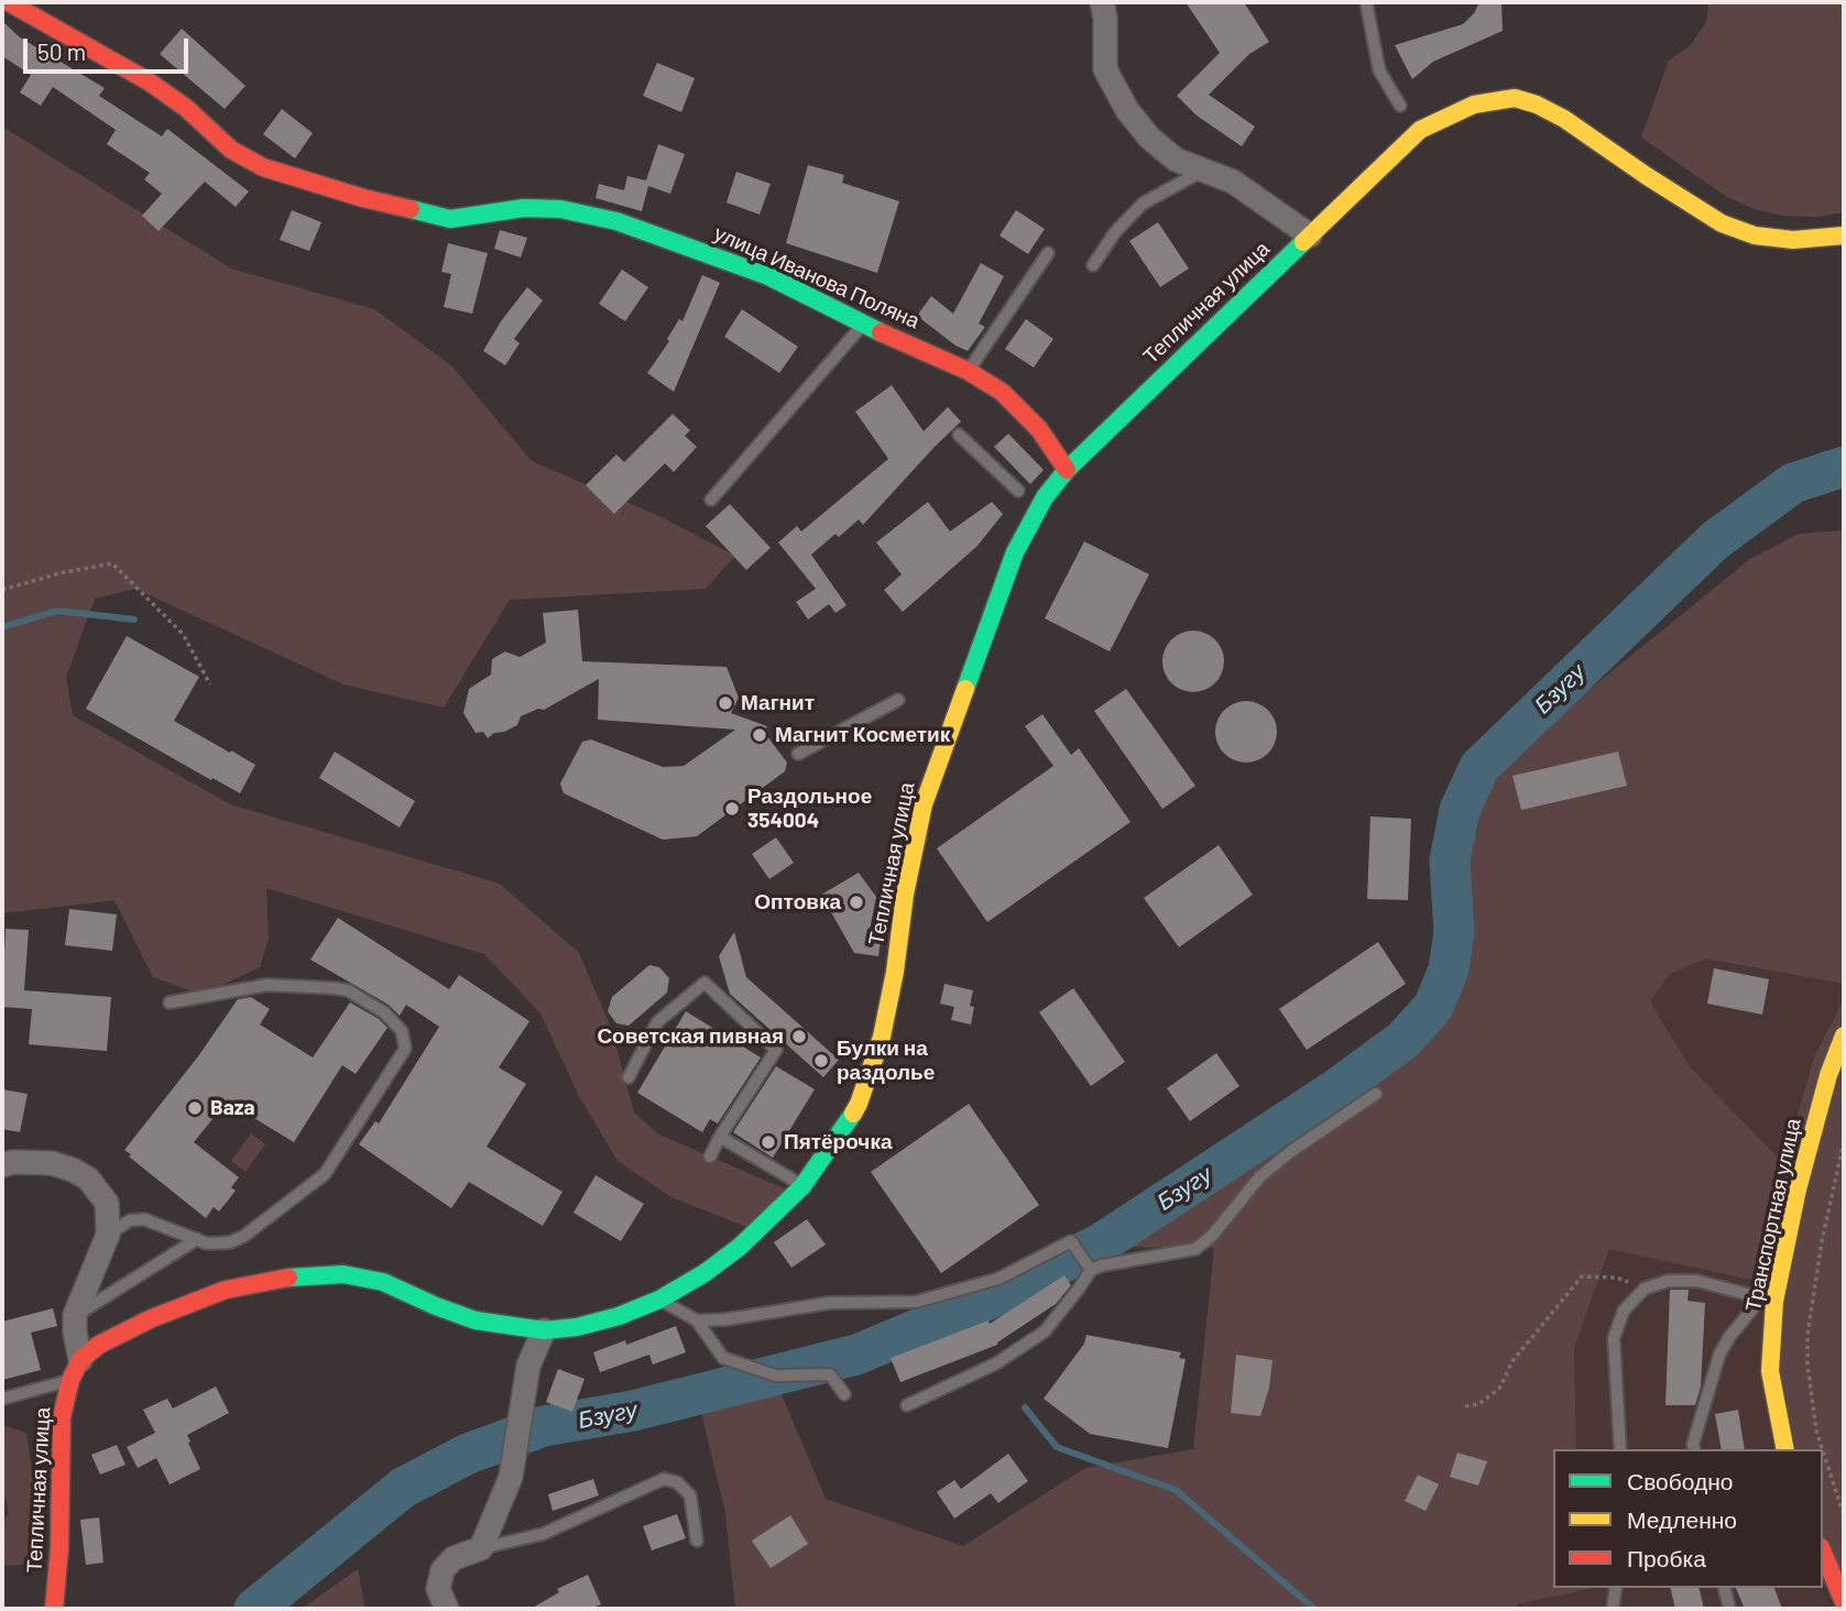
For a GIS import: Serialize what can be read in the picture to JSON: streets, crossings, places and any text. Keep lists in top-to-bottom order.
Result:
{
  "streets": {
    "street": ["улица Иванова Поляна", "Тепличная улица", "Транспортная улица"]
  },
  "crossings": [
    ["улица Иванова Поляна", "Тепличная улица"]
  ],
  "water": ["Бзугу"],
  "places": [
    "Магнит",
    "Магнит Косметик",
    "Раздольное 354004",
    "Оптовка",
    "Советская пивная",
    "Булки на раздолье",
    "Baza",
    "Пятёрочка"
  ],
  "legend": ["Свободно", "Медленно", "Пробка"],
  "scale_bar": "50 m"
}
